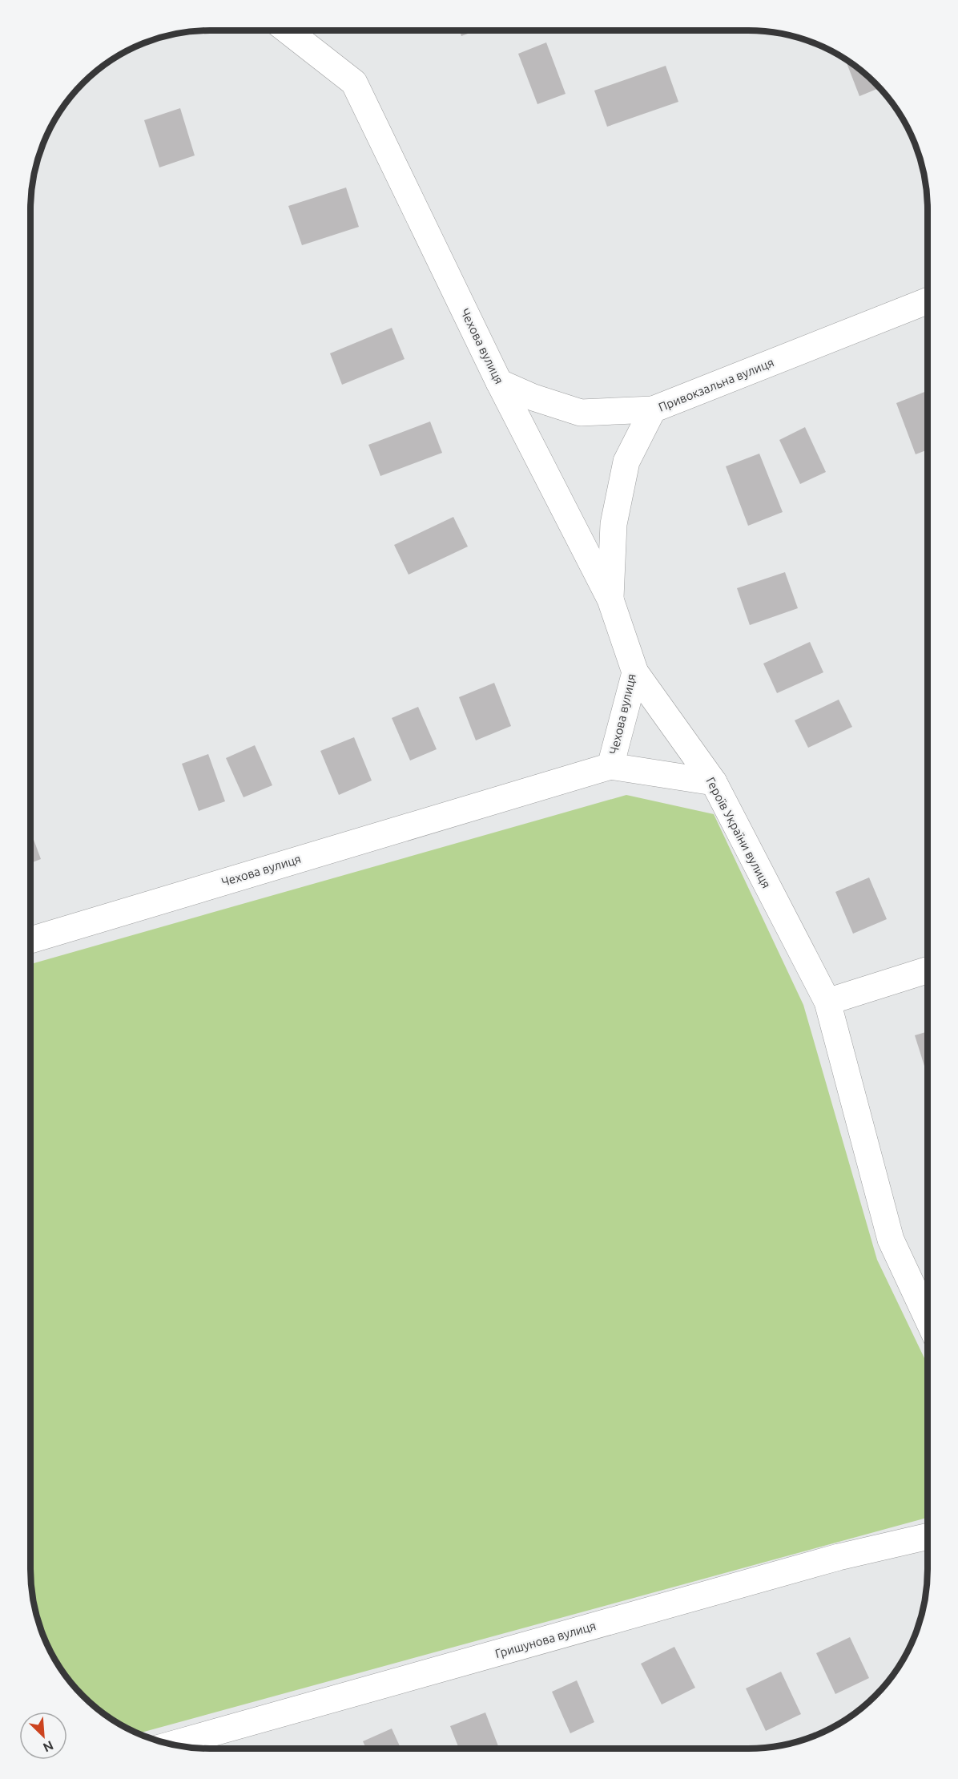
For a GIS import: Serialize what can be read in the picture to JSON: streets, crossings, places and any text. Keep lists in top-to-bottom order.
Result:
{
  "streets": {
    "street": [
      "Чехова вулиця",
      "Привокзальна вулиця",
      "Героїв України вулиця",
      "Гришунова вулиця"
    ]
  },
  "crossings": [
    ["Чехова вулиця", "Привокзальна вулиця"],
    ["Чехова вулиця", "Героїв України вулиця"]
  ],
  "north": "bottom right"
}
